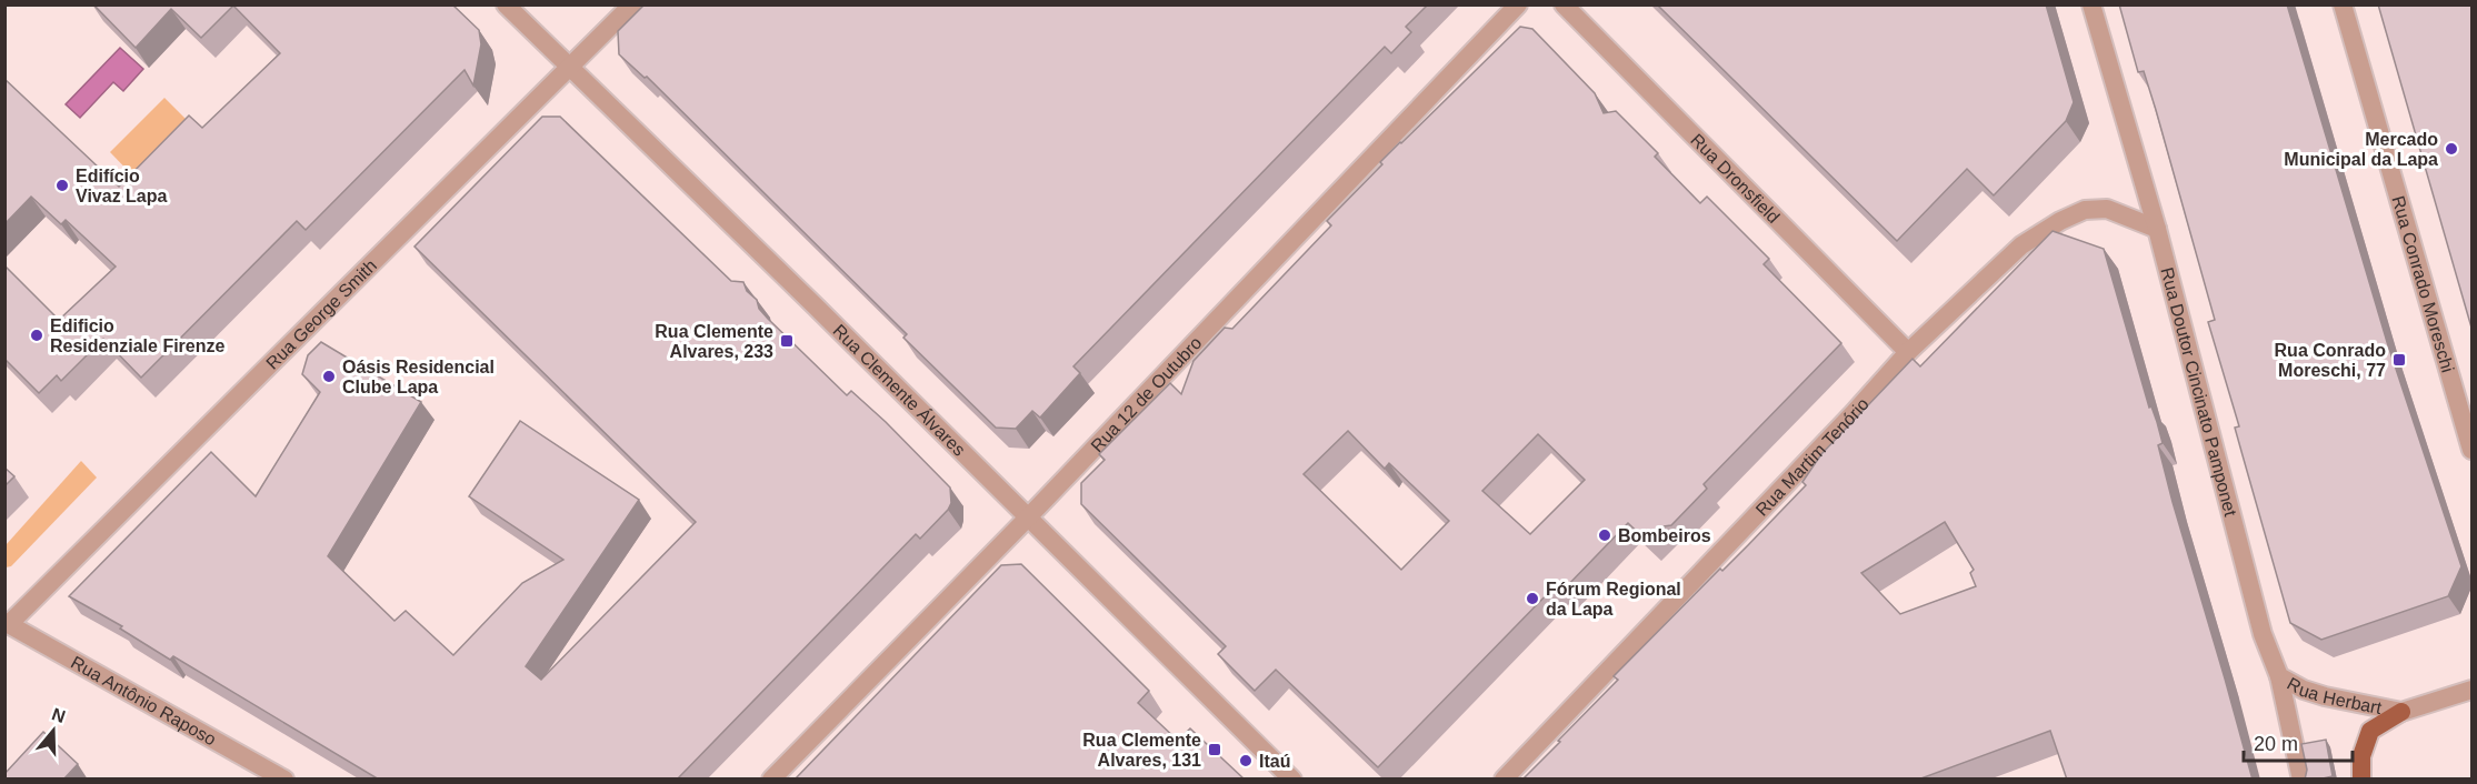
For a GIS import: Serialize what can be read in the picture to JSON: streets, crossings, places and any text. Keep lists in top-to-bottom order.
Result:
{
  "streets": {
    "street": [
      "Rua Dronsfield",
      "Rua Conrado Moreschi",
      "Rua George Smith",
      "Rua Clemente Álvares",
      "Rua Doutor Cincinato Pamponet",
      "Rua 12 de Outubro",
      "Rua Martim Tenório",
      "Rua Herbart",
      "Rua Antônio Raposo"
    ]
  },
  "crossings": [
    ["Rua Dronsfield", "Rua Martim Tenório"],
    ["Rua George Smith", "Rua Clemente Álvares"],
    ["Rua George Smith", "Rua Antônio Raposo"],
    ["Rua Clemente Álvares", "Rua 12 de Outubro"],
    ["Rua Doutor Cincinato Pamponet", "Rua Martim Tenório"],
    ["Rua Doutor Cincinato Pamponet", "Rua Herbart"]
  ],
  "places": {
    "other": [
      "Mercado Municipal da Lapa",
      "Edifício Vivaz Lapa",
      "Edificio Residenziale Firenze",
      "Oásis Residencial Clube Lapa",
      "Bombeiros",
      "Fórum Regional da Lapa",
      "Itaú"
    ],
    "transit": ["Rua Clemente Alvares, 233", "Rua Conrado Moreschi, 77", "Rua Clemente Alvares, 131"]
  },
  "scale_bar": "20 m",
  "north": "top"
}
